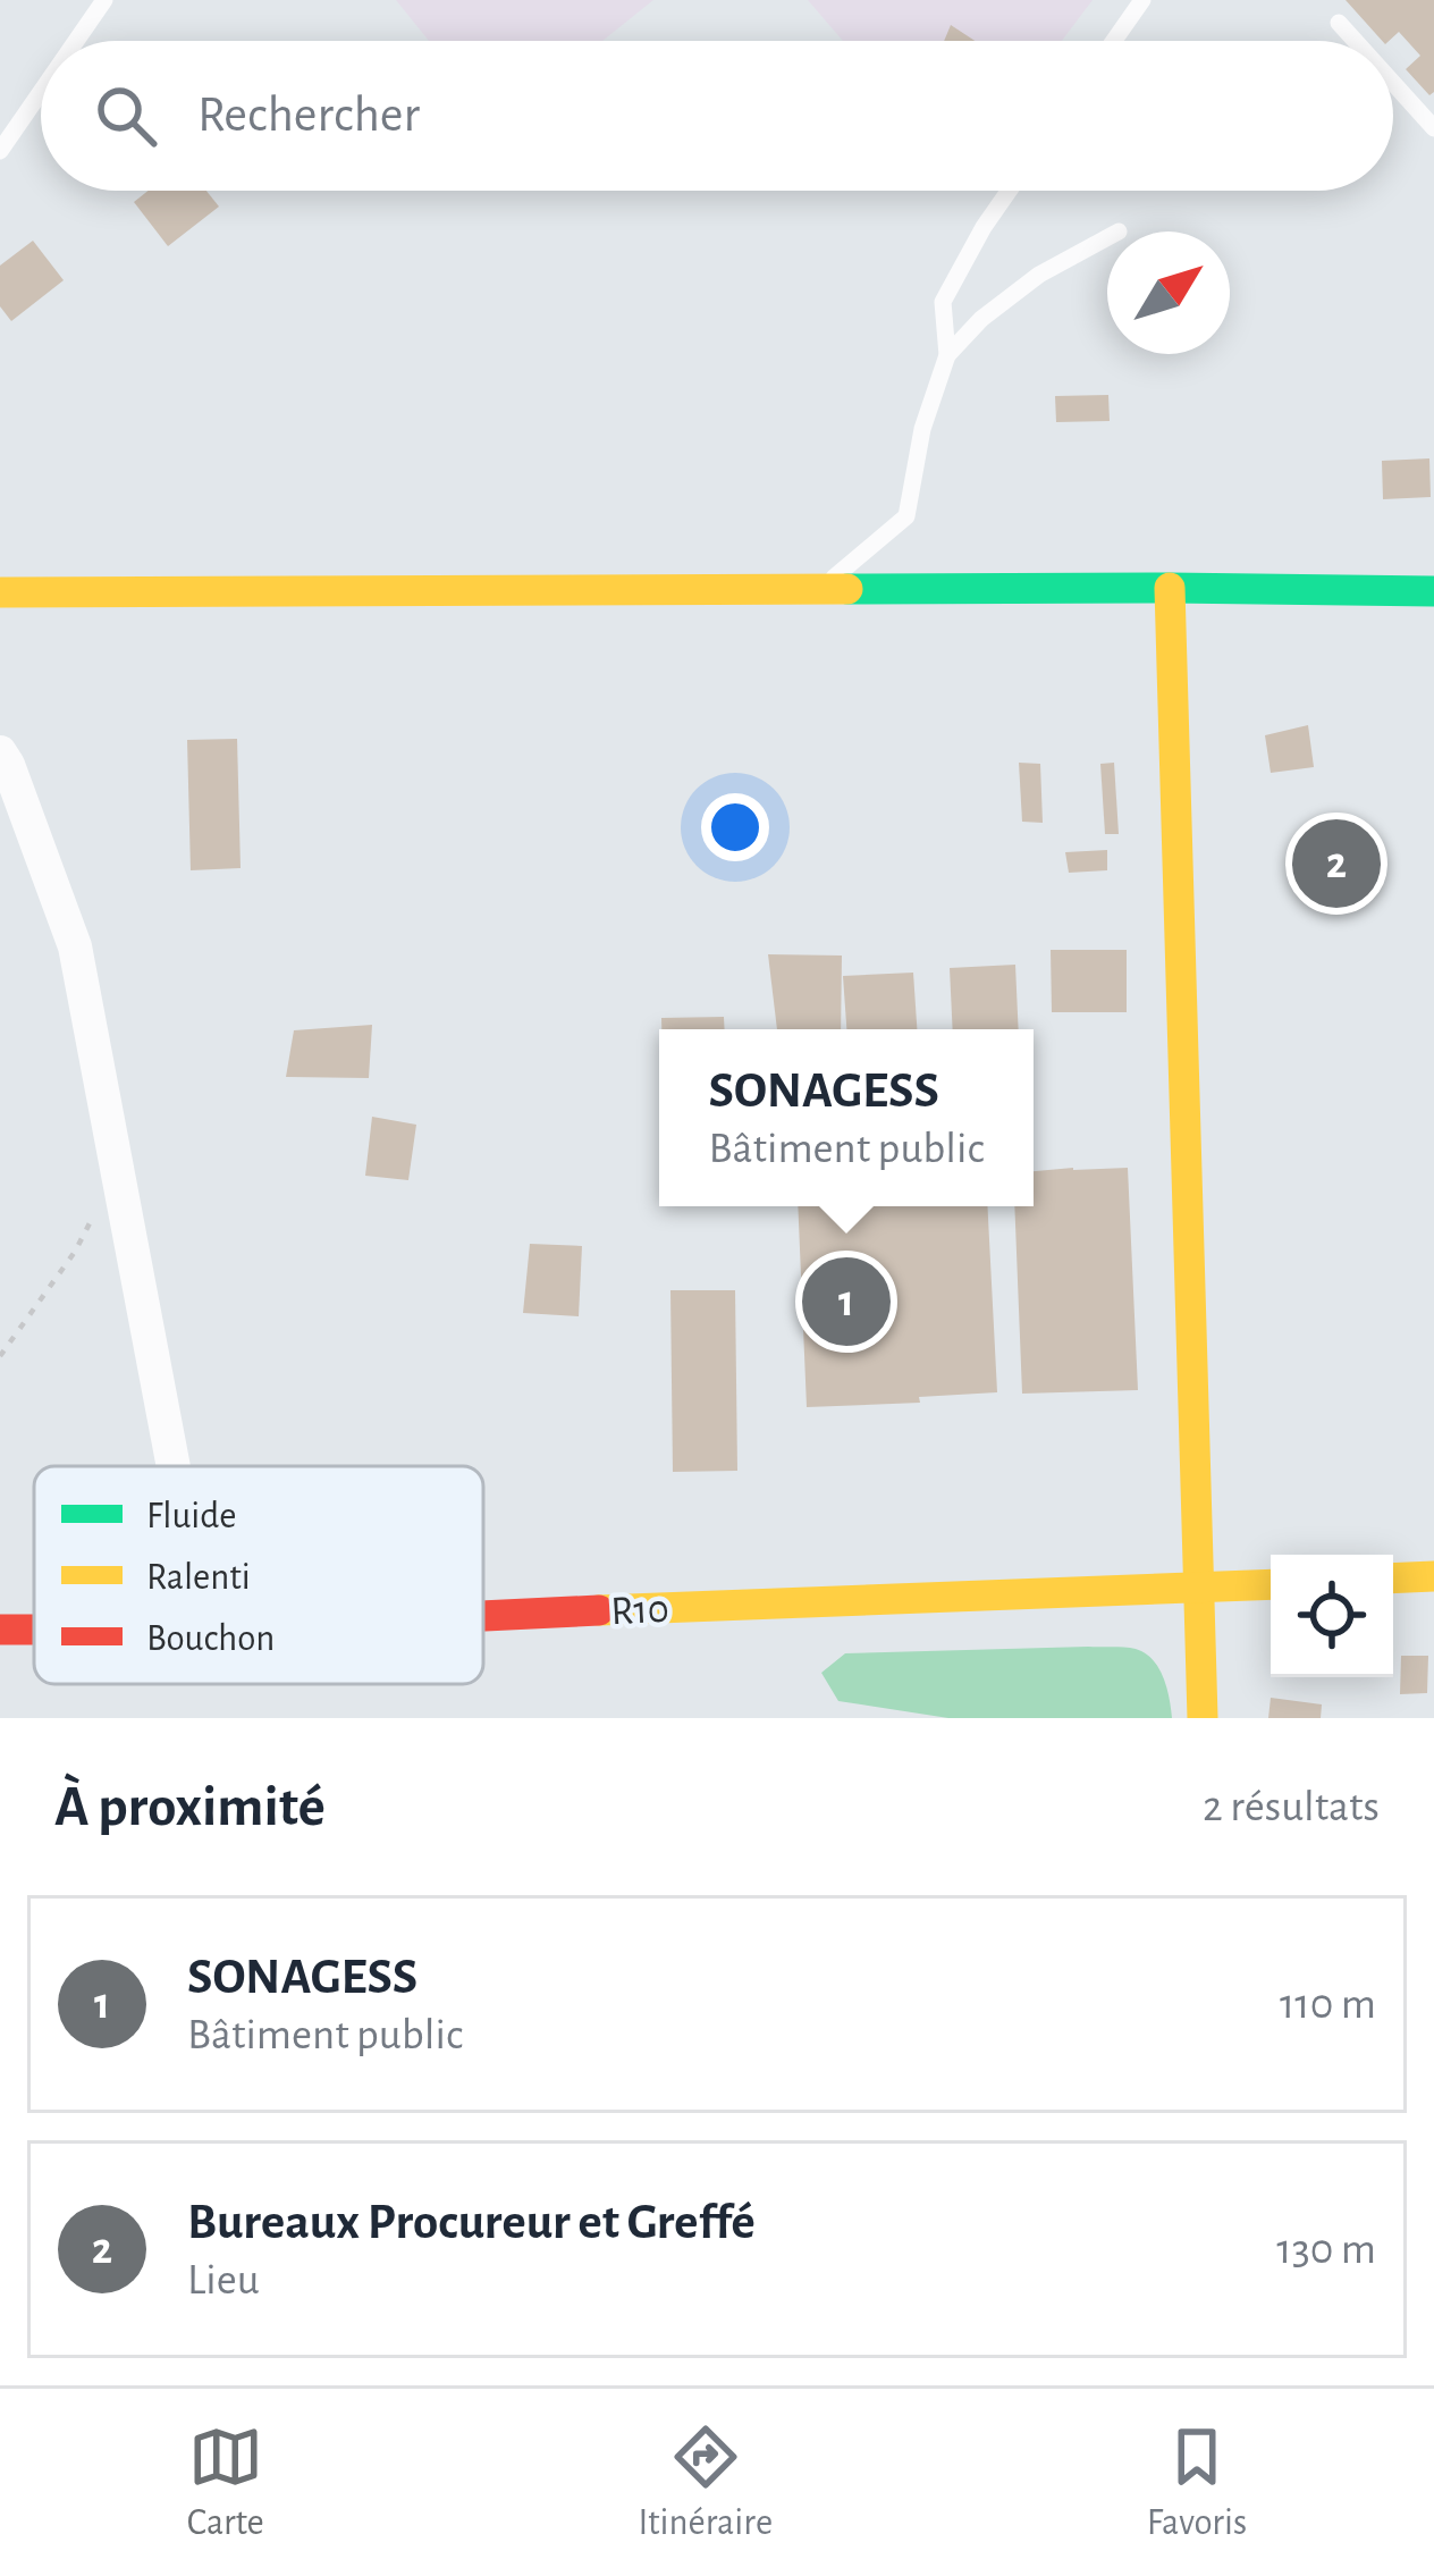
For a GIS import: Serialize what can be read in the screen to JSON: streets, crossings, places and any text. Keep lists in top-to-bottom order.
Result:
{
  "streets": {
    "street": ["R10"]
  },
  "legend": ["Fluide", "Ralenti", "Bouchon"],
  "north": "top right",
  "page": {
    "search": "Rechercher",
    "pins": ["2", "1"],
    "popup": ["SONAGESS", "Bâtiment public"],
    "heading": ["À proximité", "2 résultats"],
    "list": [
      {
        "mark": "1",
        "name": "SONAGESS",
        "note": "Bâtiment public",
        "value": "110 m"
      },
      {
        "mark": "2",
        "name": "Bureaux Procureur et Greffé",
        "note": "Lieu",
        "value": "130 m"
      }
    ],
    "nav": ["Carte", "Itinéraire", "Favoris"]
  }
}
